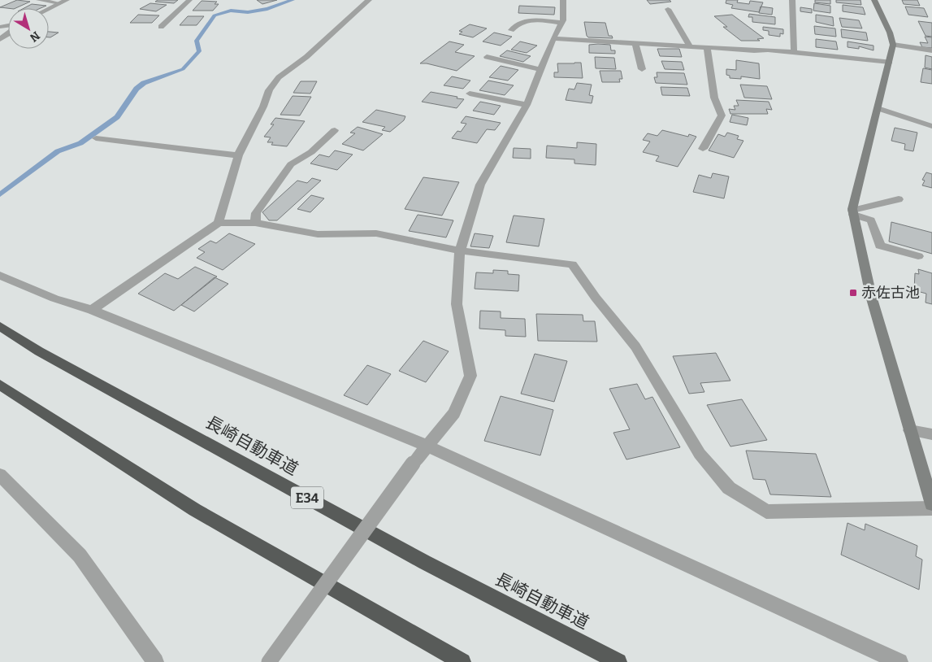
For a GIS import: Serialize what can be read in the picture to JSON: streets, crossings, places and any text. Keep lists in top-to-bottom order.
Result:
{
  "streets": {
    "highway": ["長崎自動車道", "E34"]
  },
  "places": {
    "transit": ["赤佐古池"]
  },
  "north": "bottom right"
}
